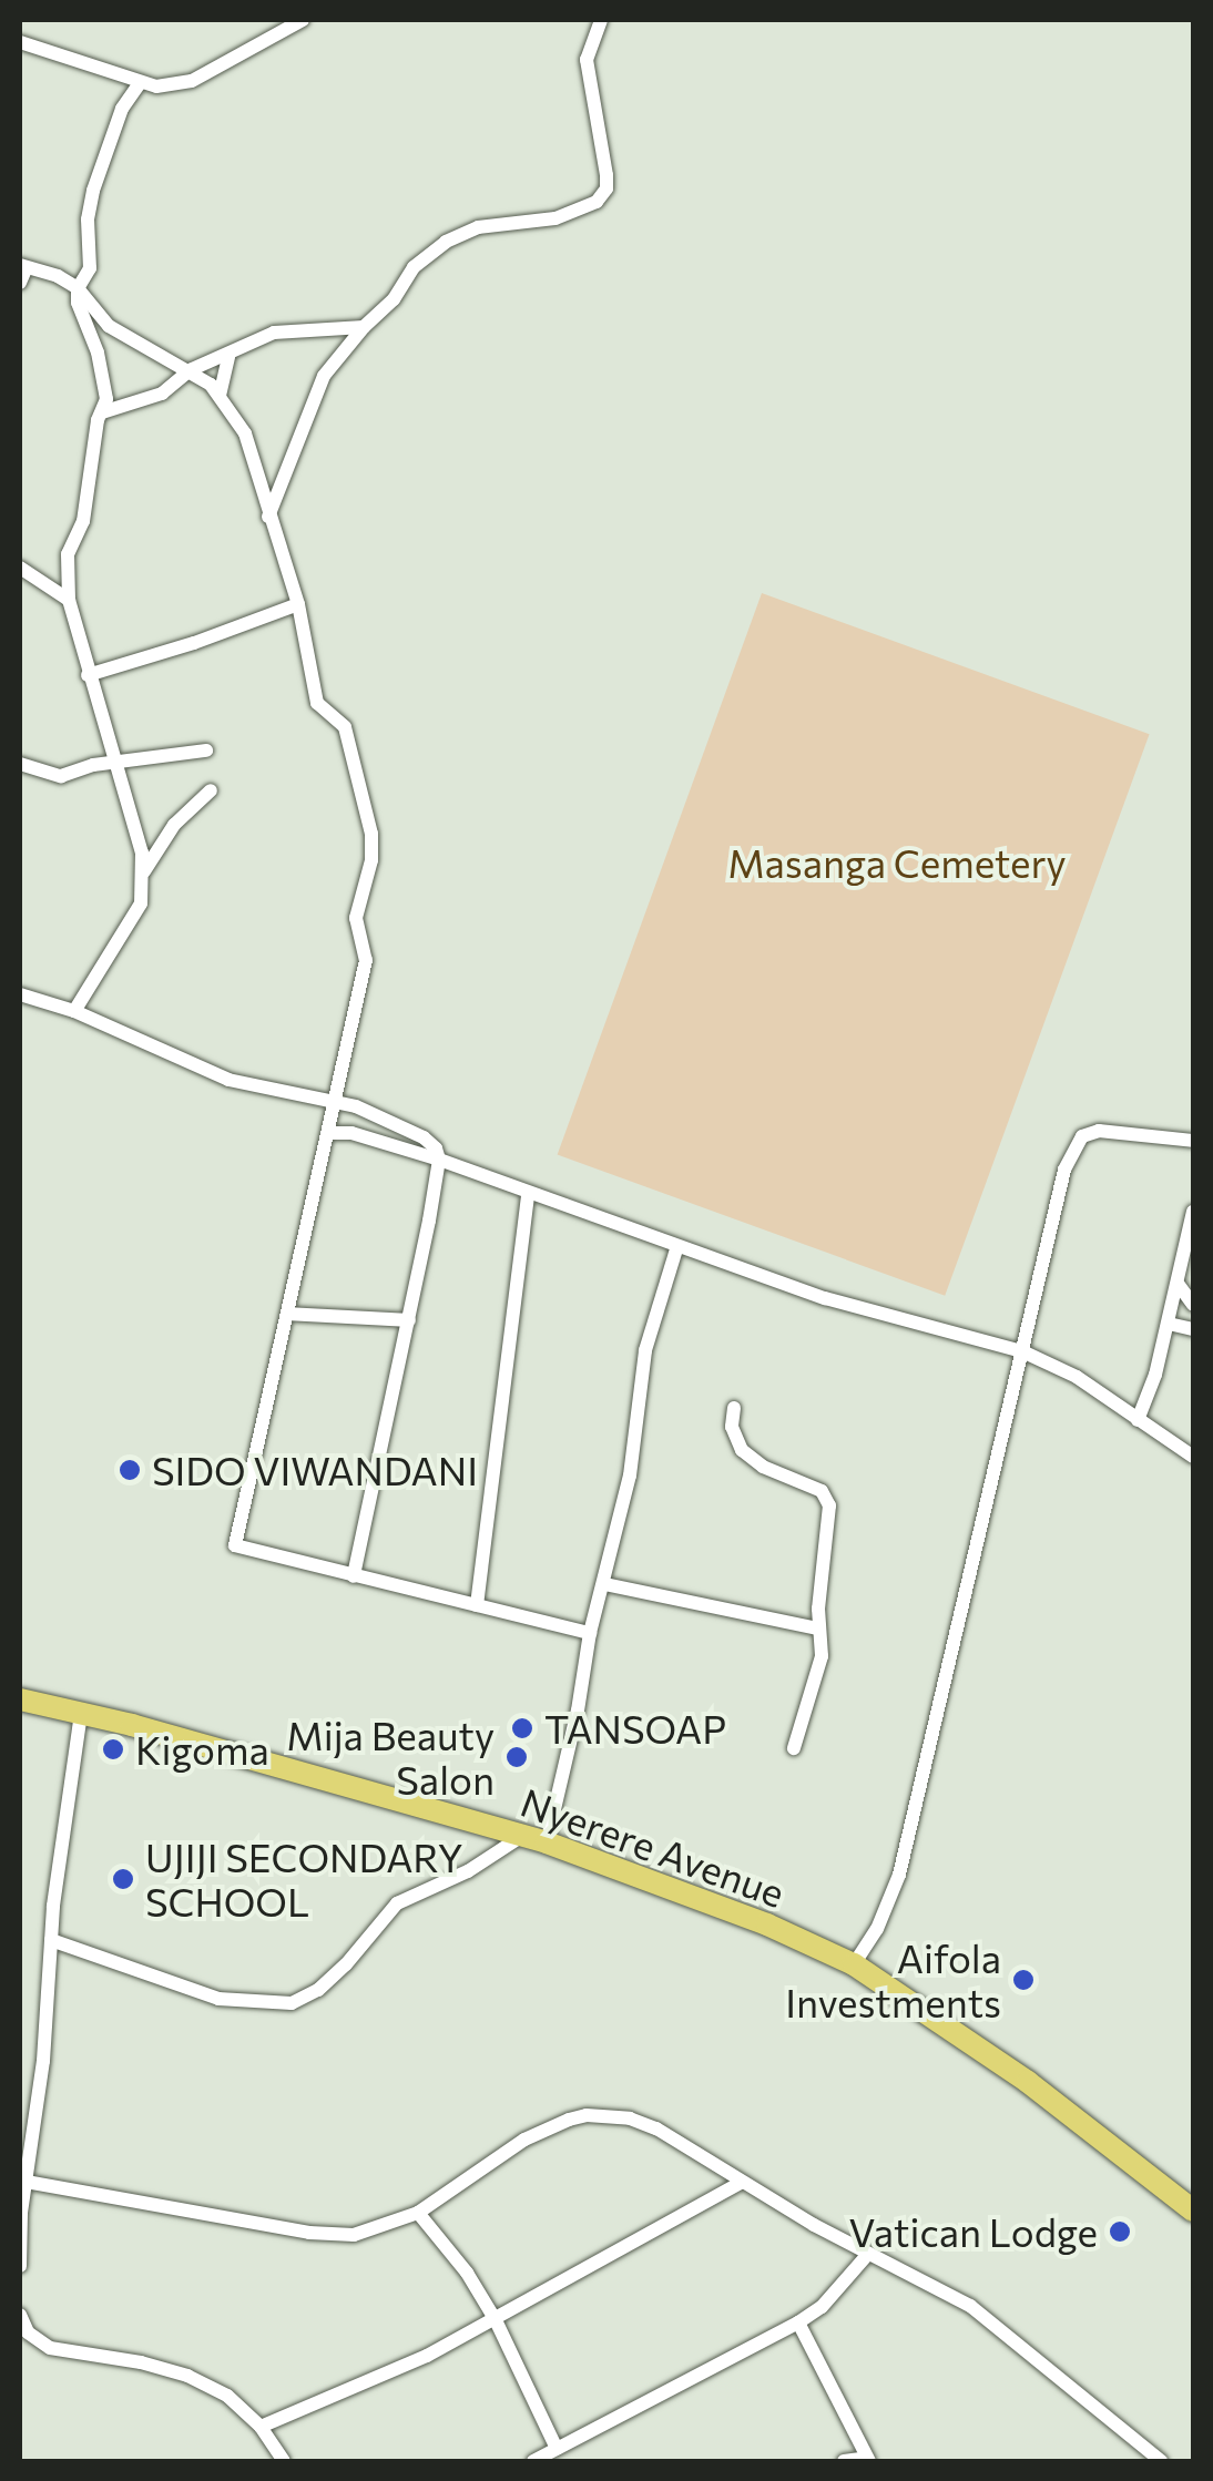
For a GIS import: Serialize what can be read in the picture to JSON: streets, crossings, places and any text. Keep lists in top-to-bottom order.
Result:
{
  "streets": {
    "main road": ["Nyerere Avenue"]
  },
  "parks": ["Masanga Cemetery"],
  "places": [
    "SIDO VIWANDANI",
    "TANSOAP",
    "Kigoma",
    "Mija Beauty Salon",
    "UJIJI SECONDARY SCHOOL",
    "Aifola Investments",
    "Vatican Lodge"
  ]
}
